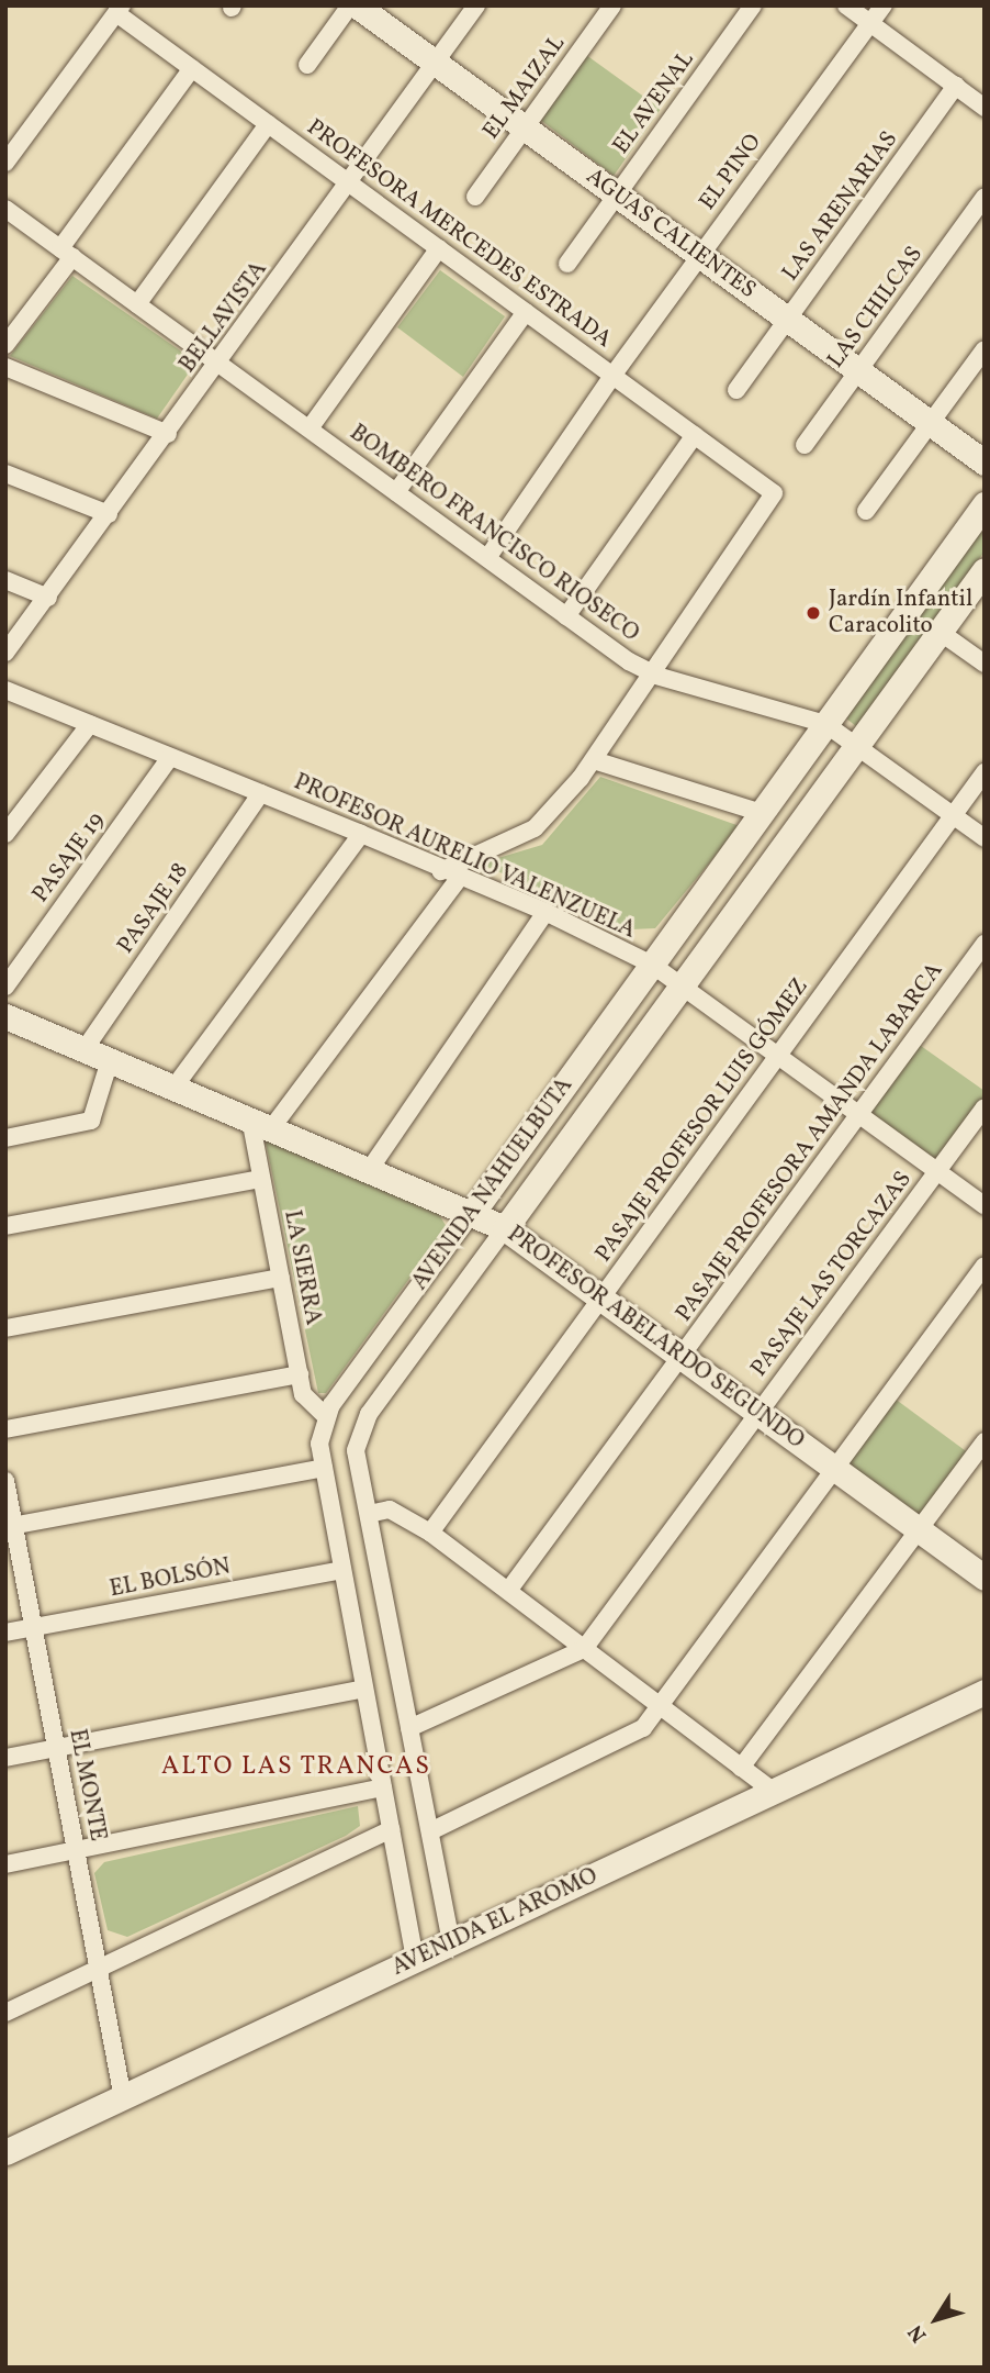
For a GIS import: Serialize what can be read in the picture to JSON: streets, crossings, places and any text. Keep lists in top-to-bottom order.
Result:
{
  "streets": {
    "street": [
      "EL MAIZAL",
      "EL AVENAL",
      "EL PINO",
      "LAS ARENARIAS",
      "PROFESORA MERCEDES ESTRADA",
      "AGUAS CALIENTES",
      "LAS CHILCAS",
      "BELLAVISTA",
      "BOMBERO FRANCISCO RIOSECO",
      "PROFESOR AURELIO VALENZUELA",
      "PASAJE 19",
      "PASAJE 18",
      "PASAJE PROFESOR LUIS GÓMEZ",
      "PASAJE PROFESORA AMANDA LABARCA",
      "AVENIDA NAHUELBUTA",
      "LA SIERRA",
      "PASAJE LAS TORCAZAS",
      "PROFESOR ABELARDO SEGUNDO",
      "EL BOLSÓN",
      "EL MONTE",
      "AVENIDA EL AROMO"
    ]
  },
  "crossings": [
    ["EL MAIZAL", "AGUAS CALIENTES"],
    ["EL AVENAL", "AGUAS CALIENTES"],
    ["EL PINO", "PROFESORA MERCEDES ESTRADA"],
    ["EL PINO", "AGUAS CALIENTES"],
    ["EL PINO", "BOMBERO FRANCISCO RIOSECO"],
    ["LAS ARENARIAS", "AGUAS CALIENTES"],
    ["PROFESORA MERCEDES ESTRADA", "BELLAVISTA"],
    ["PROFESORA MERCEDES ESTRADA", "BOMBERO FRANCISCO RIOSECO"],
    ["AGUAS CALIENTES", "LAS CHILCAS"],
    ["AGUAS CALIENTES", "BELLAVISTA"],
    ["BELLAVISTA", "BOMBERO FRANCISCO RIOSECO"],
    ["BOMBERO FRANCISCO RIOSECO", "PASAJE PROFESOR LUIS GÓMEZ"],
    ["BOMBERO FRANCISCO RIOSECO", "AVENIDA NAHUELBUTA"],
    ["PROFESOR AURELIO VALENZUELA", "PASAJE 19"],
    ["PROFESOR AURELIO VALENZUELA", "PASAJE 18"],
    ["PROFESOR AURELIO VALENZUELA", "PASAJE PROFESOR LUIS GÓMEZ"],
    ["PROFESOR AURELIO VALENZUELA", "PASAJE PROFESORA AMANDA LABARCA"],
    ["PROFESOR AURELIO VALENZUELA", "AVENIDA NAHUELBUTA"],
    ["PROFESOR AURELIO VALENZUELA", "PASAJE LAS TORCAZAS"],
    ["PASAJE 18", "PROFESOR ABELARDO SEGUNDO"],
    ["PASAJE PROFESOR LUIS GÓMEZ", "PROFESOR ABELARDO SEGUNDO"],
    ["PASAJE PROFESORA AMANDA LABARCA", "PROFESOR ABELARDO SEGUNDO"],
    ["AVENIDA NAHUELBUTA", "LA SIERRA"],
    ["AVENIDA NAHUELBUTA", "PASAJE LAS TORCAZAS"],
    ["AVENIDA NAHUELBUTA", "PROFESOR ABELARDO SEGUNDO"],
    ["AVENIDA NAHUELBUTA", "EL BOLSÓN"],
    ["AVENIDA NAHUELBUTA", "AVENIDA EL AROMO"],
    ["LA SIERRA", "PROFESOR ABELARDO SEGUNDO"],
    ["PASAJE LAS TORCAZAS", "PROFESOR ABELARDO SEGUNDO"],
    ["EL BOLSÓN", "EL MONTE"],
    ["EL MONTE", "AVENIDA EL AROMO"]
  ],
  "districts": ["ALTO LAS TRANCAS"],
  "places": ["Jardín Infantil Caracolito"],
  "north": "bottom left"
}
